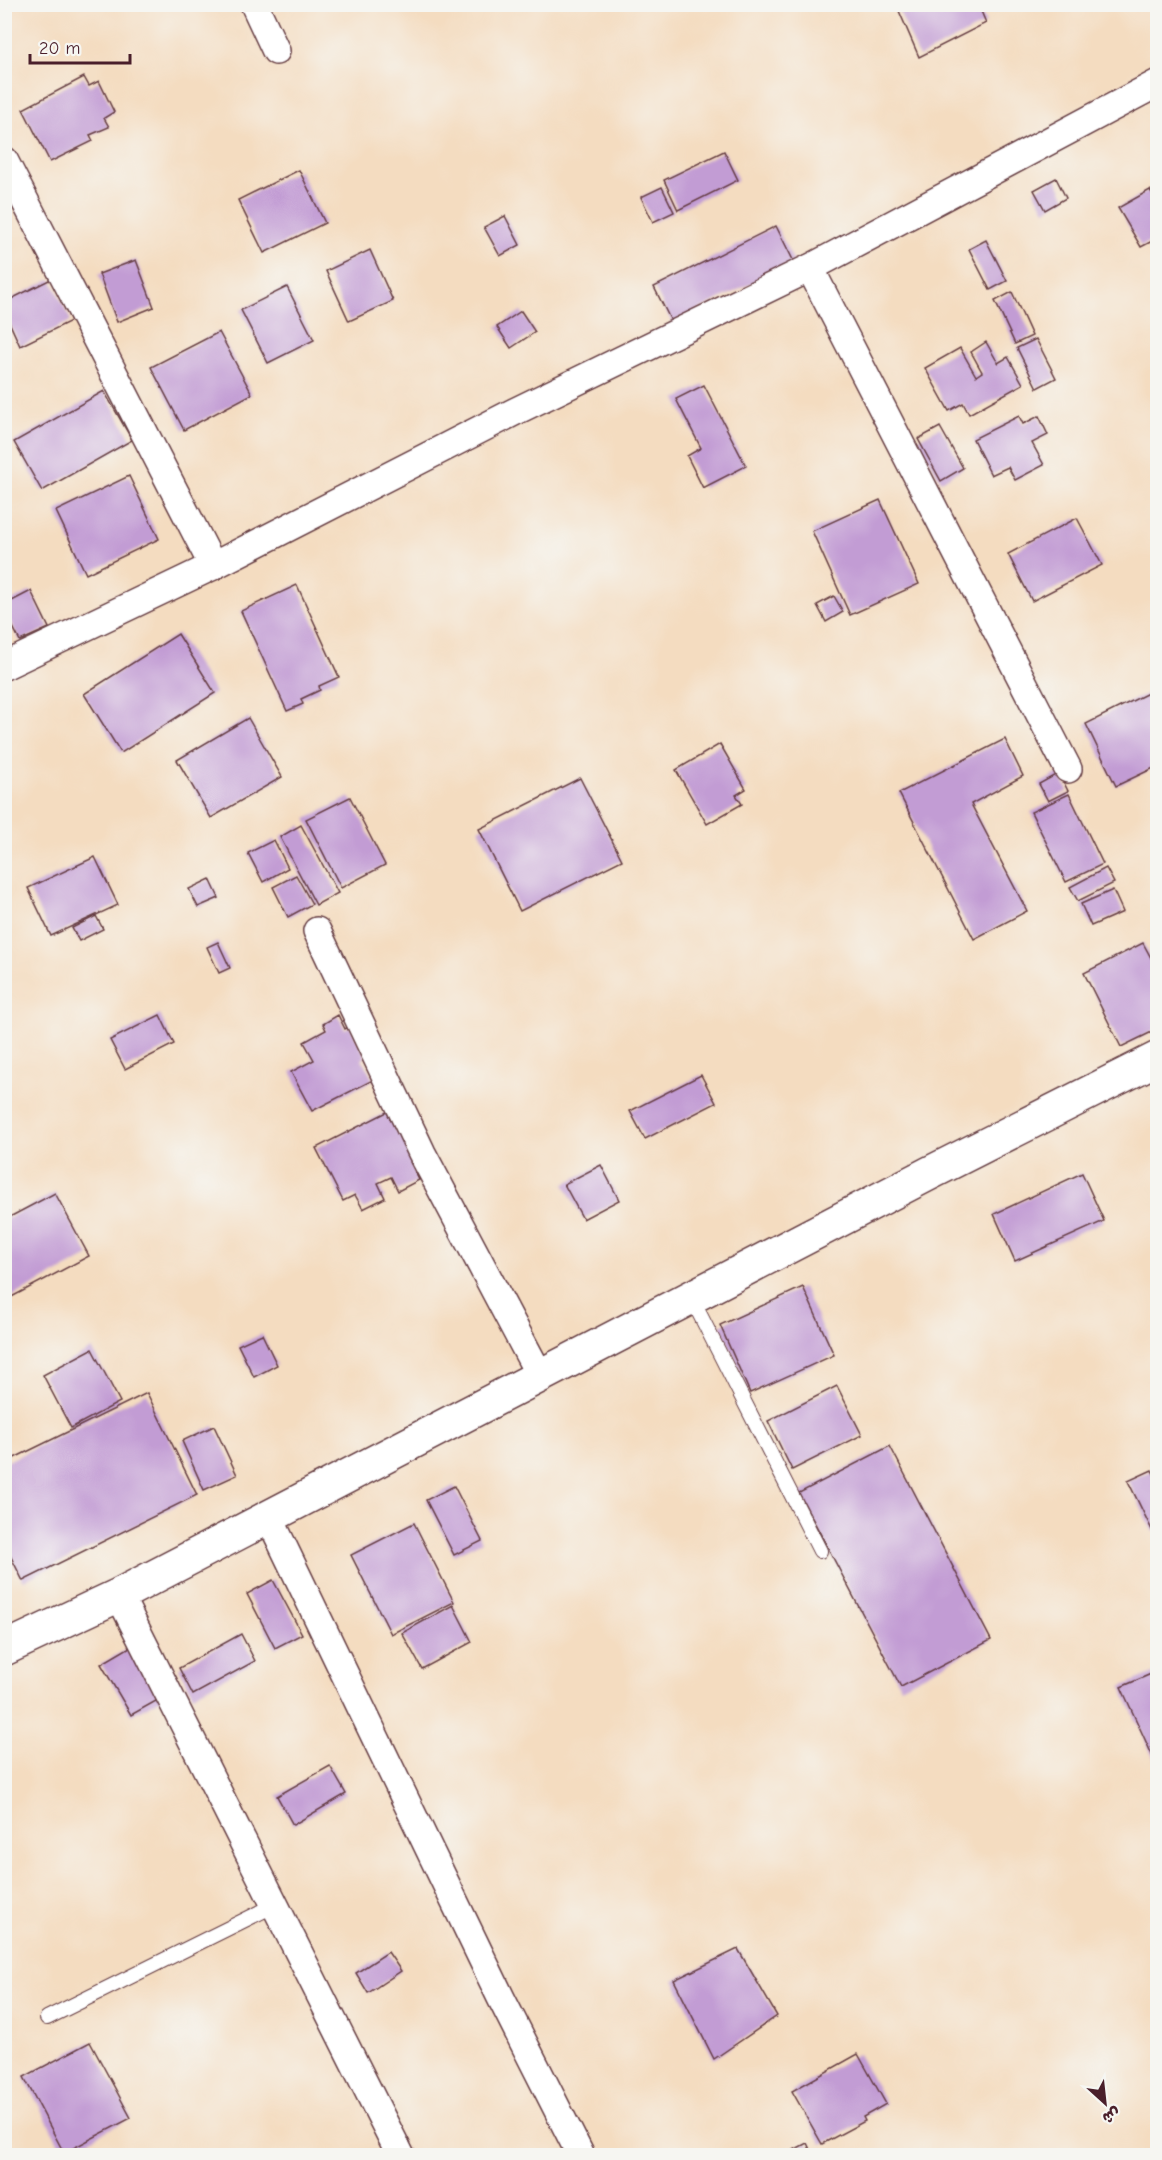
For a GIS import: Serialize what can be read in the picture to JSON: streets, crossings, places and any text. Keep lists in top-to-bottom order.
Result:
{
  "scale_bar": "20 m",
  "north": "bottom right"
}
